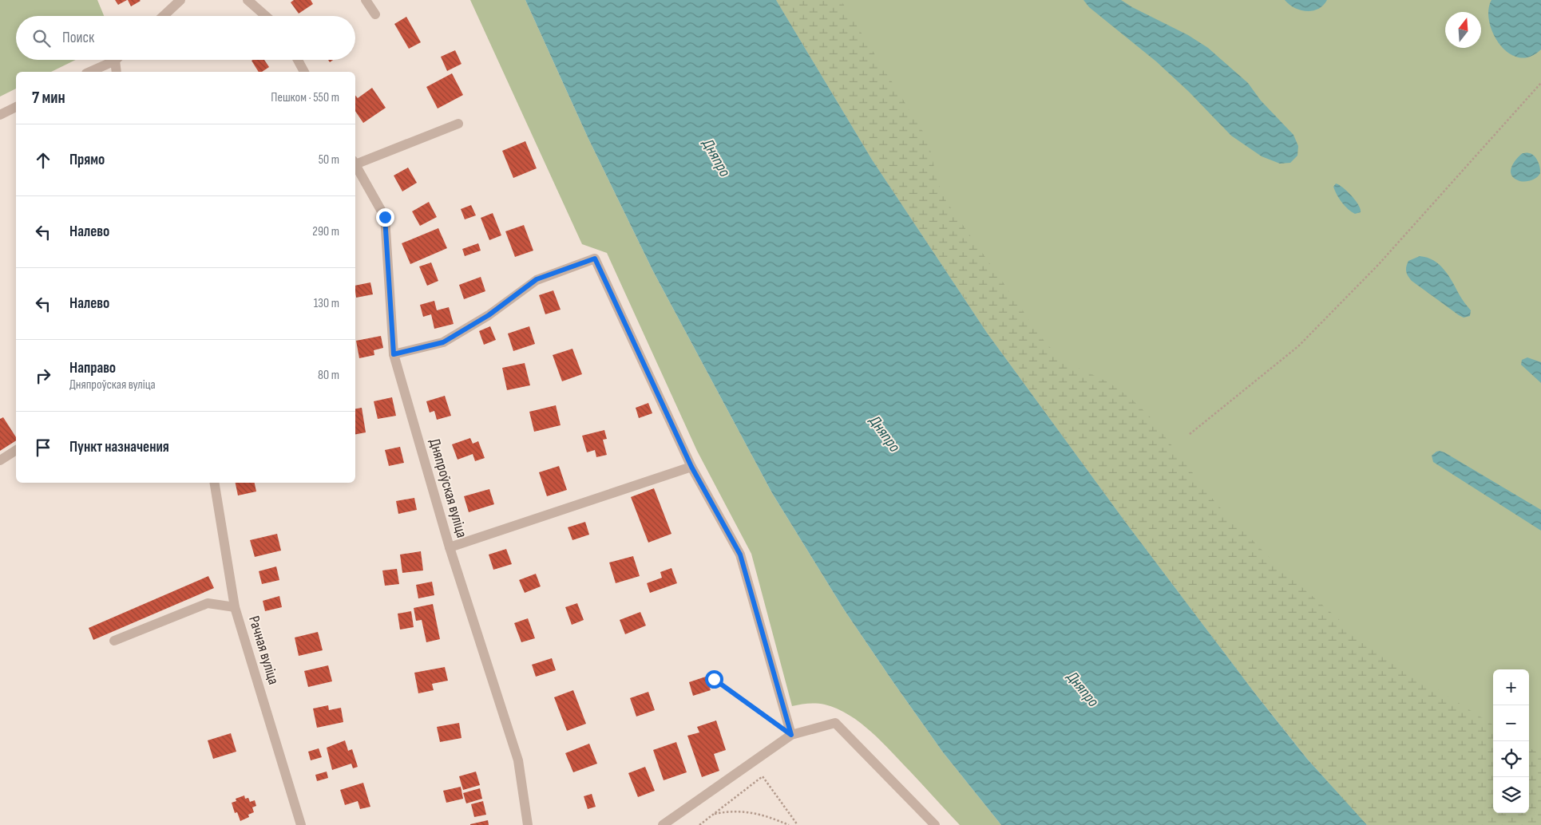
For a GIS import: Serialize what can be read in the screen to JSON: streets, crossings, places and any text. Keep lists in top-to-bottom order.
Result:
{
  "streets": {
    "street": ["Дняпроўская вуліца", "Рачная вуліца"]
  },
  "water": ["Дняпро"],
  "north": "top",
  "page": {
    "search": "Поиск",
    "heading": ["7 мин", "Пешком · 550 m"],
    "list": [
      ["Прямо", "50 m"],
      ["Налево", "290 m"],
      ["Налево", "130 m"],
      ["Направо", "Дняпроўская вуліца", "80 m"],
      "Пункт назначения"
    ],
    "map_buttons": ["+", "−"]
  }
}
